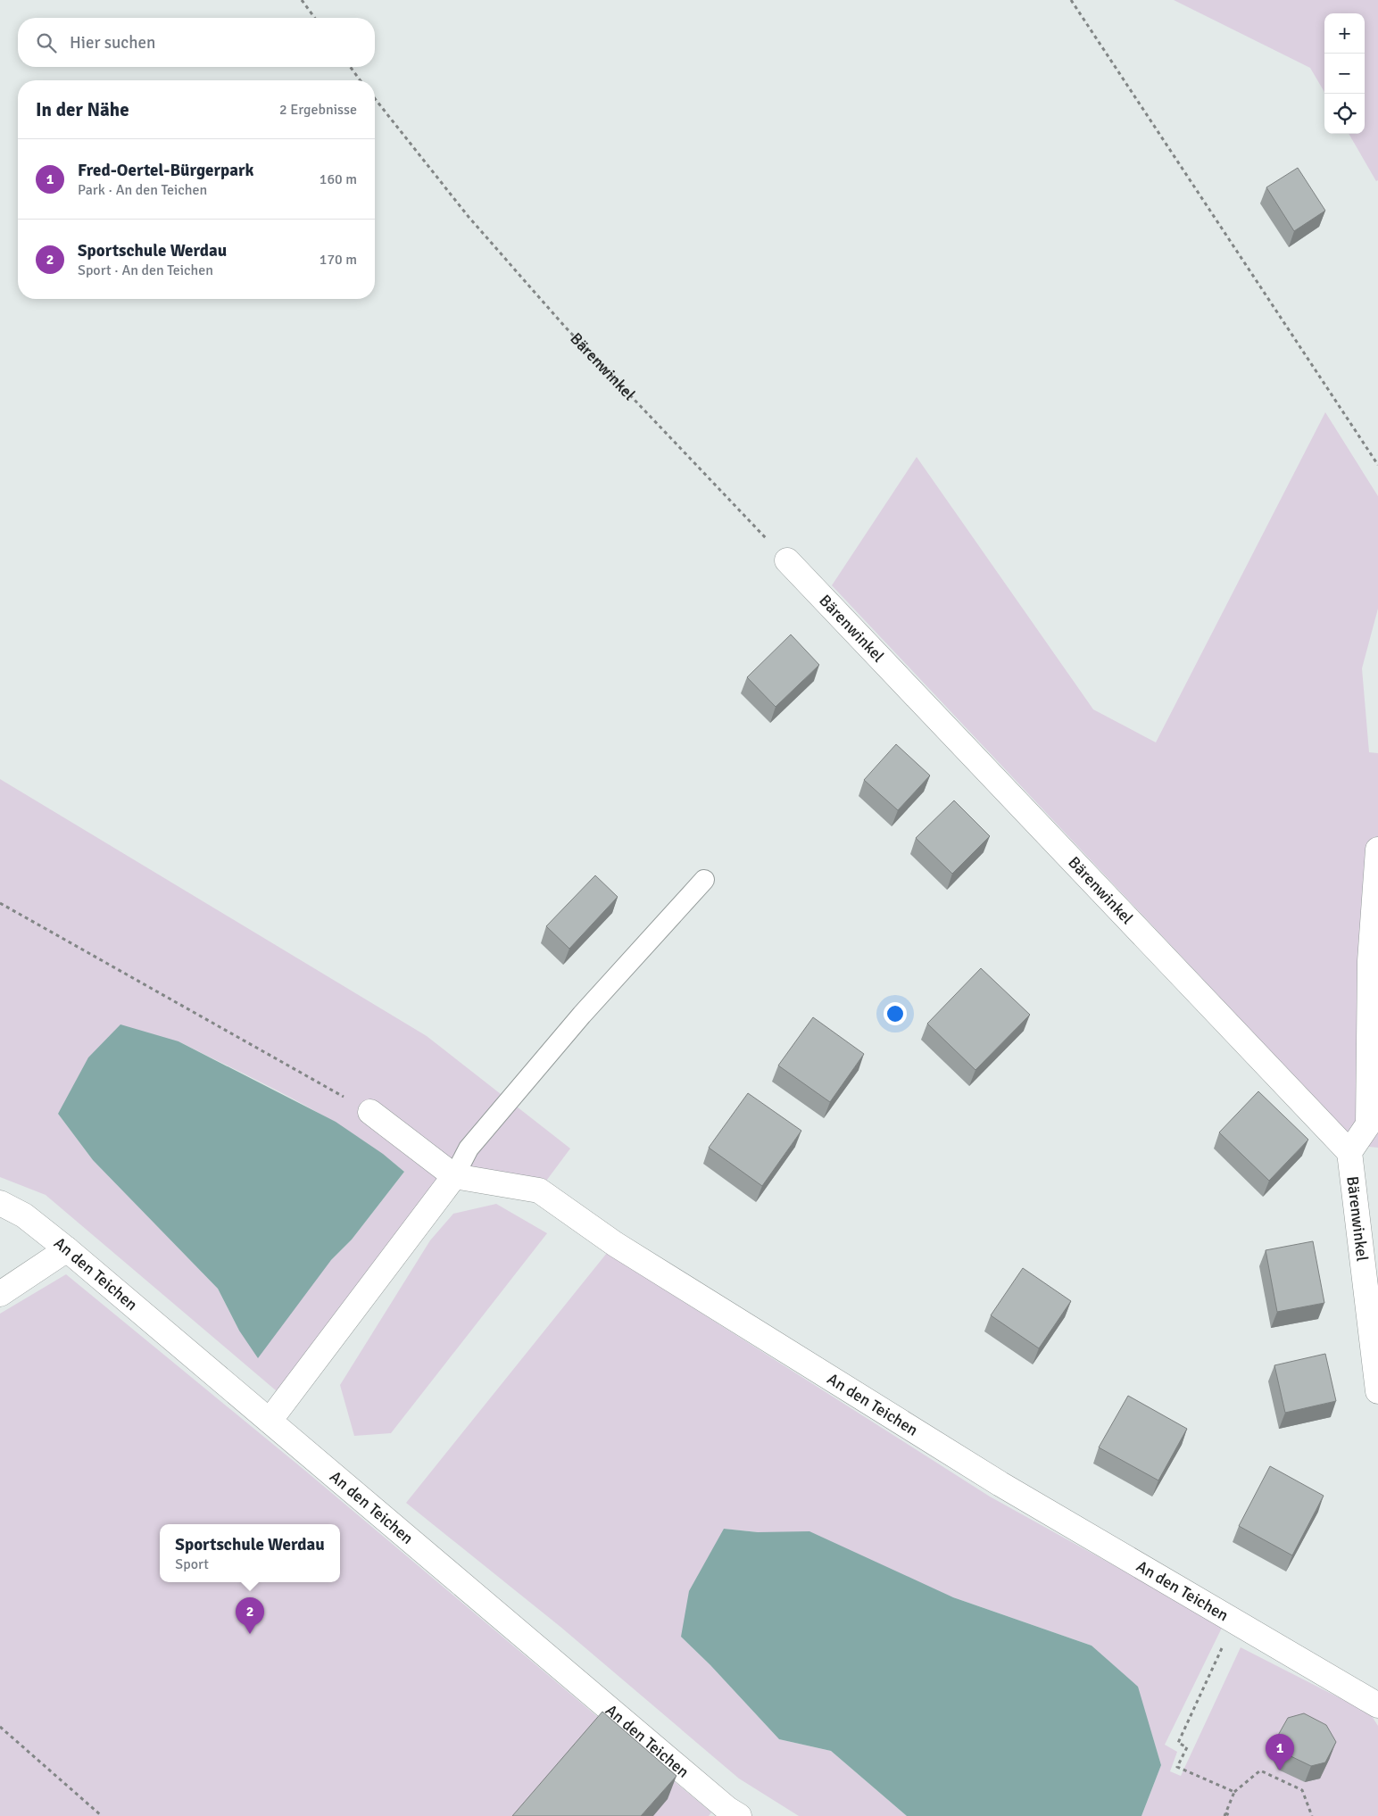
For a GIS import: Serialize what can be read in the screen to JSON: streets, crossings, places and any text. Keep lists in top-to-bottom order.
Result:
{
  "streets": {
    "street": ["Bärenwinkel", "An den Teichen"]
  },
  "page": {
    "map_buttons": ["+", "−"],
    "search": "Hier suchen",
    "heading": ["In der Nähe", "2 Ergebnisse"],
    "list": [
      {
        "mark": "1",
        "name": "Fred-Oertel-Bürgerpark",
        "note": "Park · An den Teichen",
        "value": "160 m"
      },
      {
        "mark": "2",
        "name": "Sportschule Werdau",
        "note": "Sport · An den Teichen",
        "value": "170 m"
      }
    ],
    "popup": ["Sportschule Werdau", "Sport"],
    "pins": ["2", "1"]
  }
}
